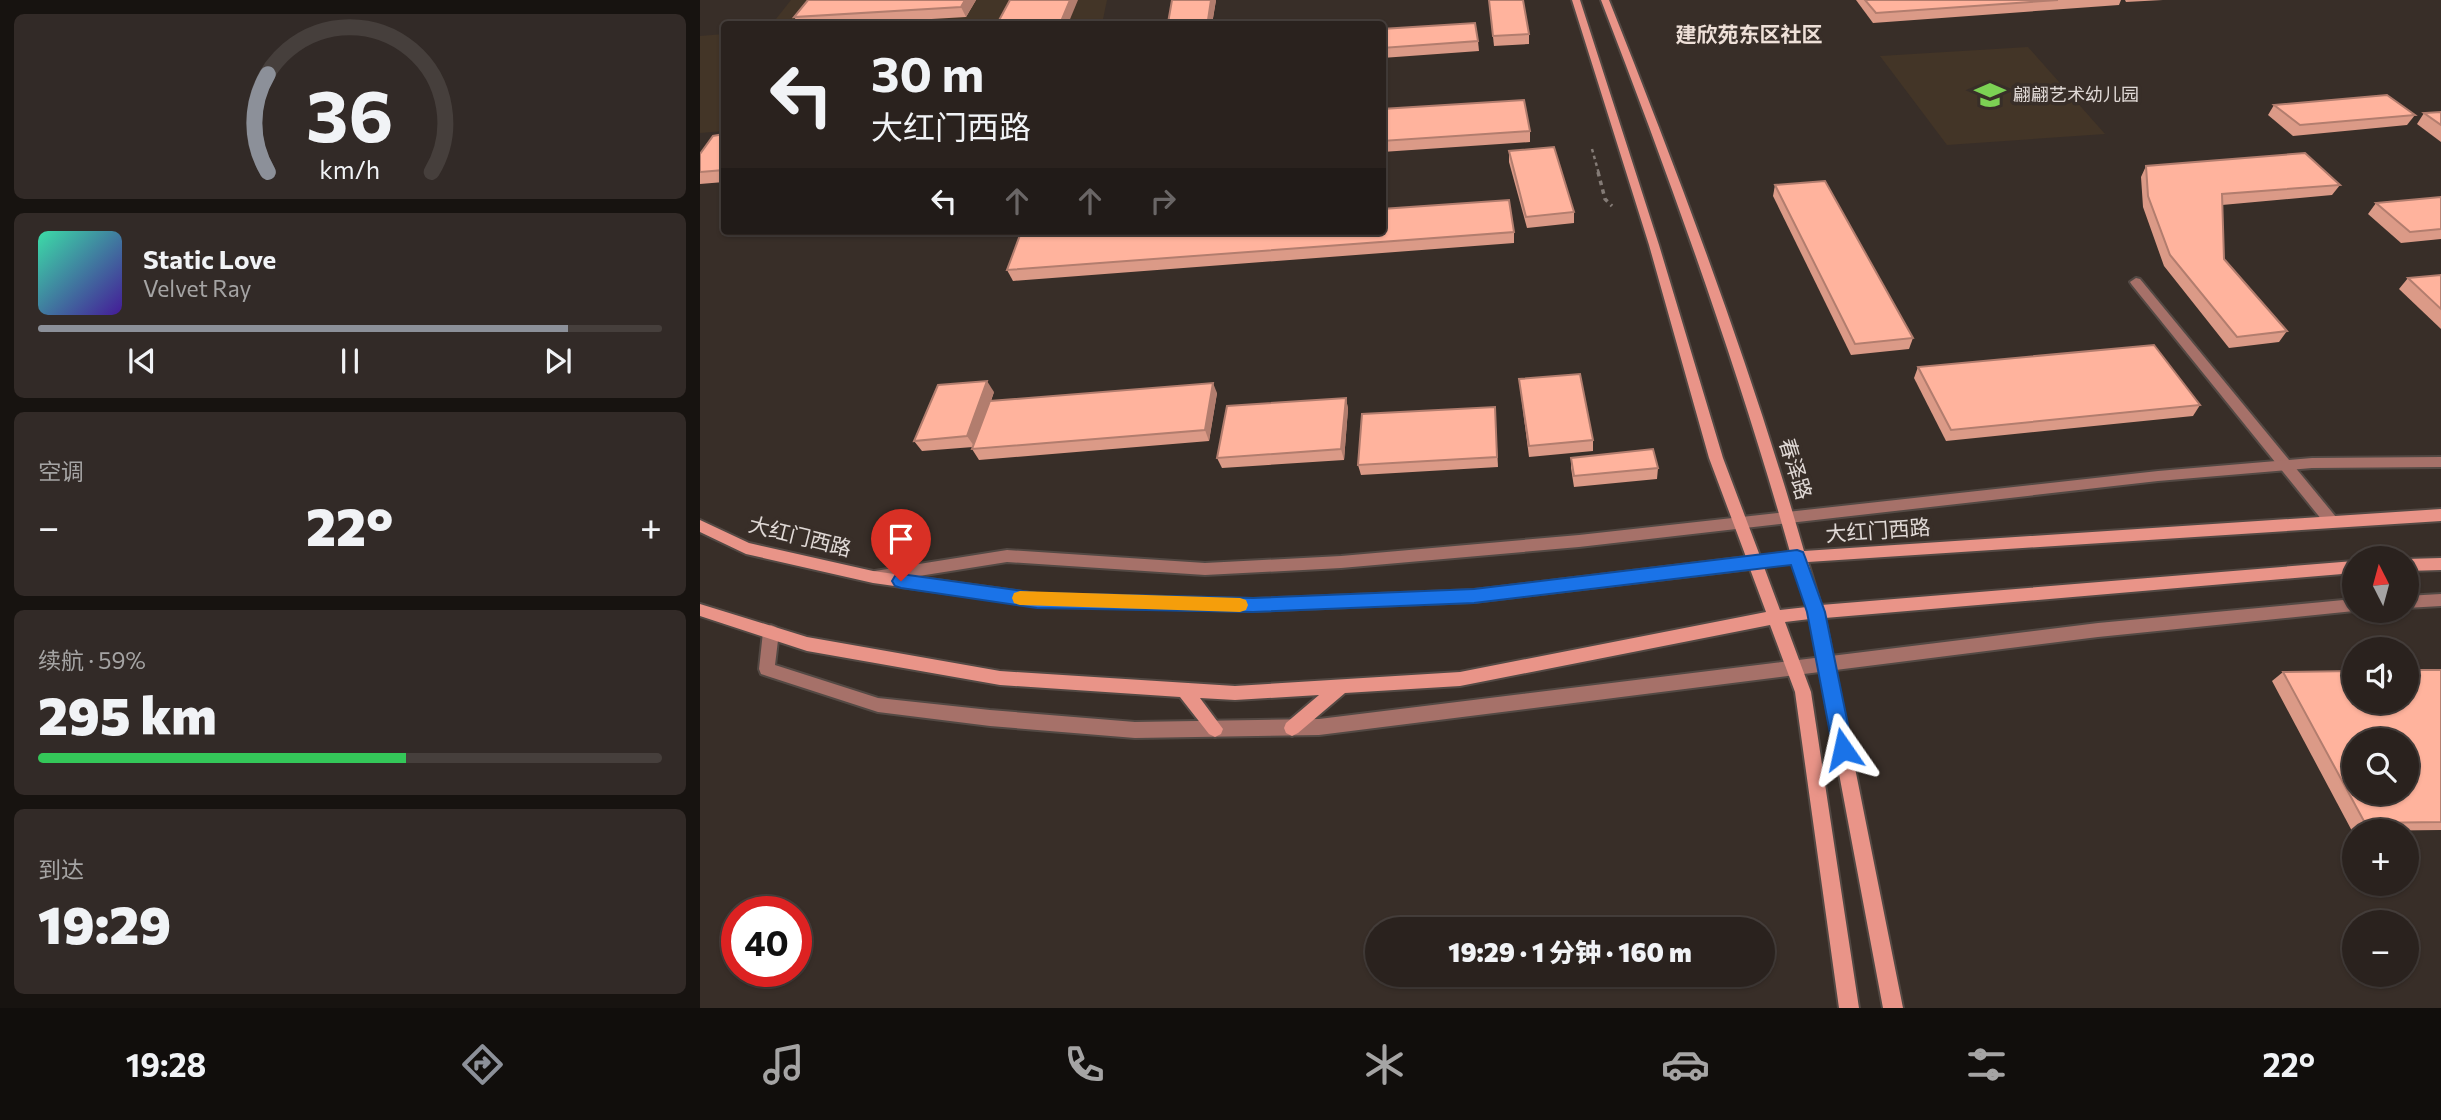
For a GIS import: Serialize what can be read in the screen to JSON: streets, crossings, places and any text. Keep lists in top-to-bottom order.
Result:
{
  "streets": {
    "main road": ["春泽路", "大红门西路"]
  },
  "crossings": [
    ["春泽路", "大红门西路"]
  ],
  "districts": ["建欣苑东区社区"],
  "places": {
    "school or university": ["翩翩艺术幼儿园"]
  },
  "north": "top",
  "page": {
    "turn": ["30 m", "大红门西路"],
    "song": ["Static Love", "Velvet Ray"],
    "tile": [
      "空调",
      ["续航 · 59%", "295 km"],
      ["到达", "19:29"]
    ],
    "heat": ["−", "22°", "+"],
    "map_buttons": ["+", "−"],
    "limit": "40",
    "trip": "19:29 · 1 分钟 · 160 m",
    "tabs": ["19:28", "22°"],
    "gauge": ["36", "km/h"]
  }
}
